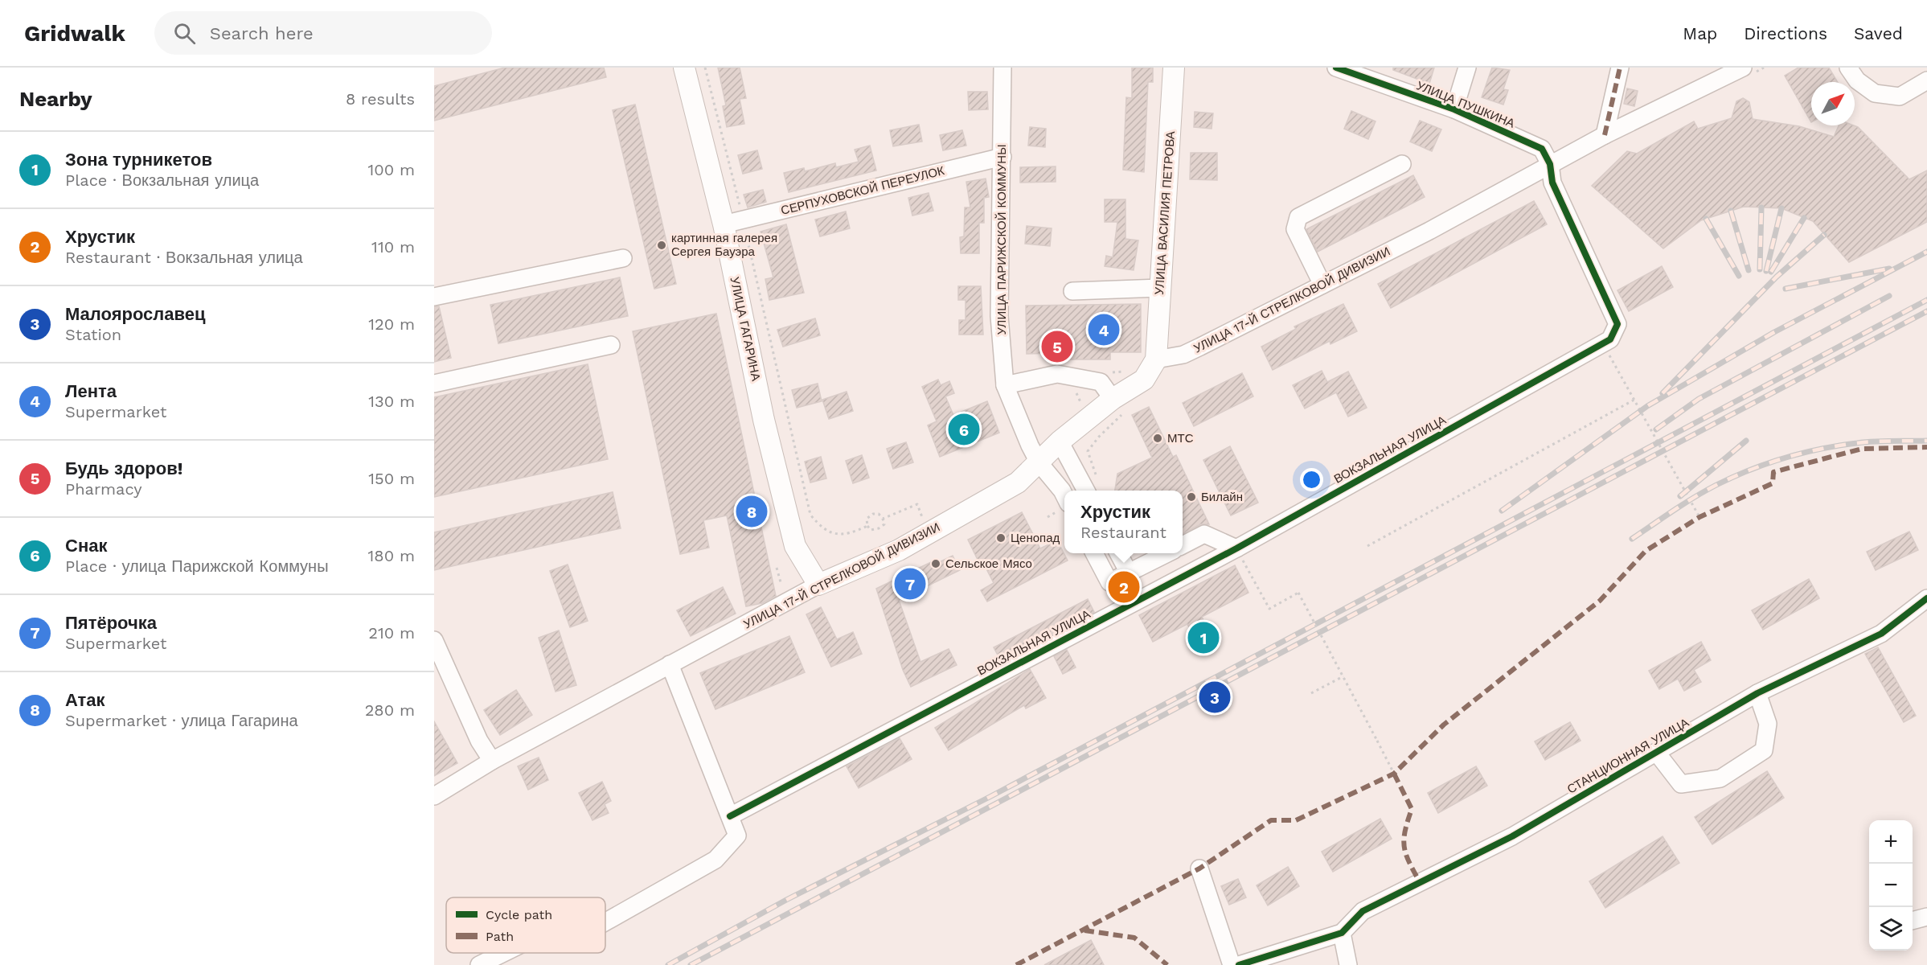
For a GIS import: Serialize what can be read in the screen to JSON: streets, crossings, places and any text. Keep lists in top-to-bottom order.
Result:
{
  "streets": {
    "main road": ["УЛИЦА ВАСИЛИЯ ПЕТРОВА", "УЛИЦА 17-Й СТРЕЛКОВОЙ ДИВИЗИИ", "УЛИЦА ГАГАРИНА"],
    "street": [
      "УЛИЦА ПУШКИНА",
      "СЕРПУХОВСКОЙ ПЕРЕУЛОК",
      "УЛИЦА ПАРИЖСКОЙ КОММУНЫ",
      "ВОКЗАЛЬНАЯ УЛИЦА",
      "СТАНЦИОННАЯ УЛИЦА"
    ]
  },
  "crossings": [
    ["УЛИЦА ПУШКИНА", "УЛИЦА 17-Й СТРЕЛКОВОЙ ДИВИЗИИ"],
    ["УЛИЦА ПУШКИНА", "ВОКЗАЛЬНАЯ УЛИЦА"],
    ["СЕРПУХОВСКОЙ ПЕРЕУЛОК", "УЛИЦА ПАРИЖСКОЙ КОММУНЫ"],
    ["СЕРПУХОВСКОЙ ПЕРЕУЛОК", "УЛИЦА ГАГАРИНА"],
    ["УЛИЦА ВАСИЛИЯ ПЕТРОВА", "УЛИЦА 17-Й СТРЕЛКОВОЙ ДИВИЗИИ"],
    ["УЛИЦА ПАРИЖСКОЙ КОММУНЫ", "УЛИЦА 17-Й СТРЕЛКОВОЙ ДИВИЗИИ"],
    ["УЛИЦА 17-Й СТРЕЛКОВОЙ ДИВИЗИИ", "УЛИЦА ГАГАРИНА"],
    ["УЛИЦА 17-Й СТРЕЛКОВОЙ ДИВИЗИИ", "ВОКЗАЛЬНАЯ УЛИЦА"]
  ],
  "places": [
    "картинная галерея Сергея Бауэра",
    "МТС",
    "Билайн",
    "Ценопад",
    "Сельское Мясо"
  ],
  "legend": ["Cycle path", "Path"],
  "north": "top right",
  "page": {
    "header": "Gridwalk",
    "search": "Search here",
    "nav": ["Map", "Directions", "Saved"],
    "heading": ["Nearby", "8 results"],
    "list": [
      {
        "mark": "1",
        "name": "Зона турникетов",
        "note": "Place · Вокзальная улица",
        "value": "100 m"
      },
      {
        "mark": "2",
        "name": "Хрустик",
        "note": "Restaurant · Вокзальная улица",
        "value": "110 m"
      },
      {
        "mark": "3",
        "name": "Малоярославец",
        "note": "Station",
        "value": "120 m"
      },
      {
        "mark": "4",
        "name": "Лента",
        "note": "Supermarket",
        "value": "130 m"
      },
      {
        "mark": "5",
        "name": "Будь здоров!",
        "note": "Pharmacy",
        "value": "150 m"
      },
      {
        "mark": "6",
        "name": "Снак",
        "note": "Place · улица Парижской Коммуны",
        "value": "180 m"
      },
      {
        "mark": "7",
        "name": "Пятёрочка",
        "note": "Supermarket",
        "value": "210 m"
      },
      {
        "mark": "8",
        "name": "Атак",
        "note": "Supermarket · улица Гагарина",
        "value": "280 m"
      }
    ],
    "pins": [
      "4",
      "5",
      "6",
      "8",
      "7",
      "2",
      "1",
      "3"
    ],
    "popup": ["Хрустик", "Restaurant"],
    "map_buttons": ["+", "−"]
  }
}
